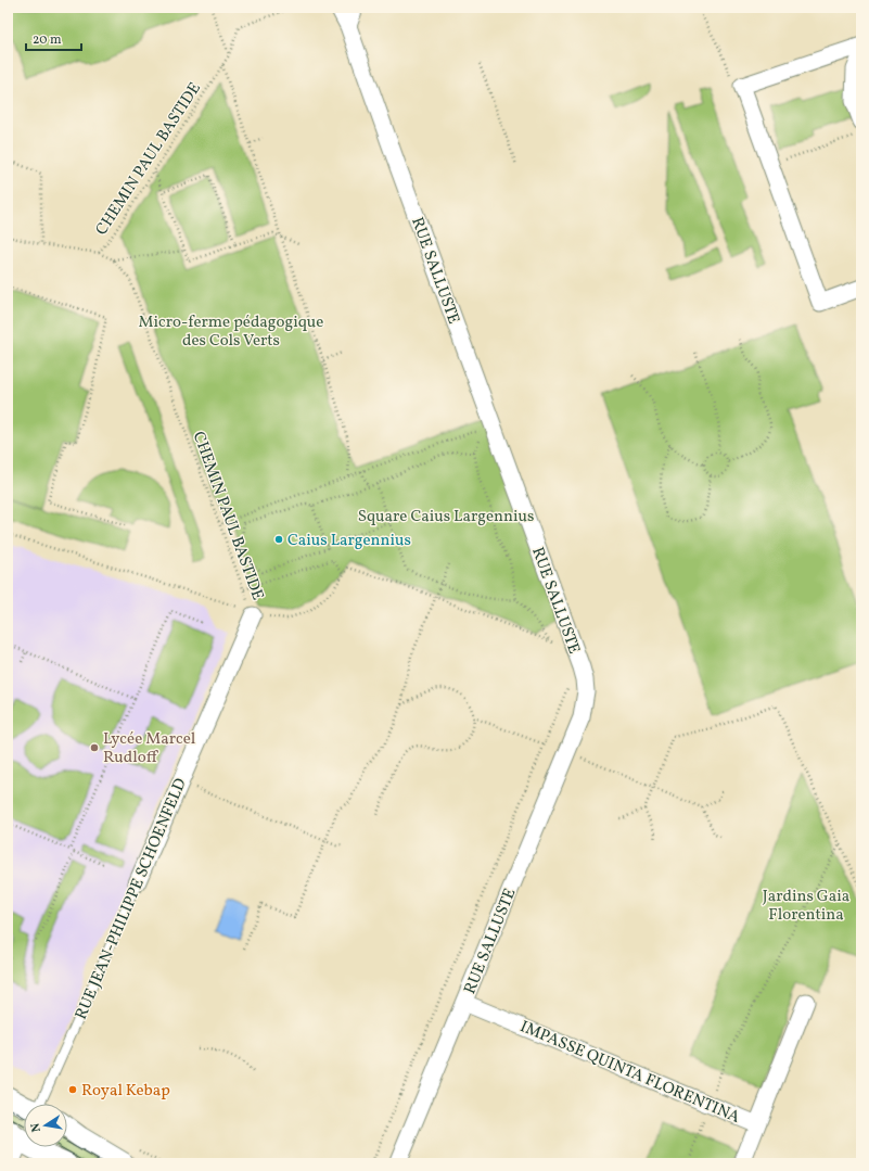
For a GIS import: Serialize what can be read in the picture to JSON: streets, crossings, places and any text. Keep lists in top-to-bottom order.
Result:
{
  "streets": {
    "street": ["RUE SALLUSTE", "RUE JEAN-PHILIPPE SCHOENFELD", "IMPASSE QUINTA FLORENTINA"],
    "path": ["CHEMIN PAUL BASTIDE"]
  },
  "crossings": [
    ["CHEMIN PAUL BASTIDE", "RUE JEAN-PHILIPPE SCHOENFELD"],
    ["RUE SALLUSTE", "IMPASSE QUINTA FLORENTINA"]
  ],
  "parks": ["Micro-ferme pédagogique des Cols Verts", "Square Caius Largennius", "Jardins Gaia Florentina"],
  "places": ["Caius Largennius", "Lycée Marcel Rudloff", "Royal Kebap"],
  "scale_bar": "20 m",
  "north": "left"
}
